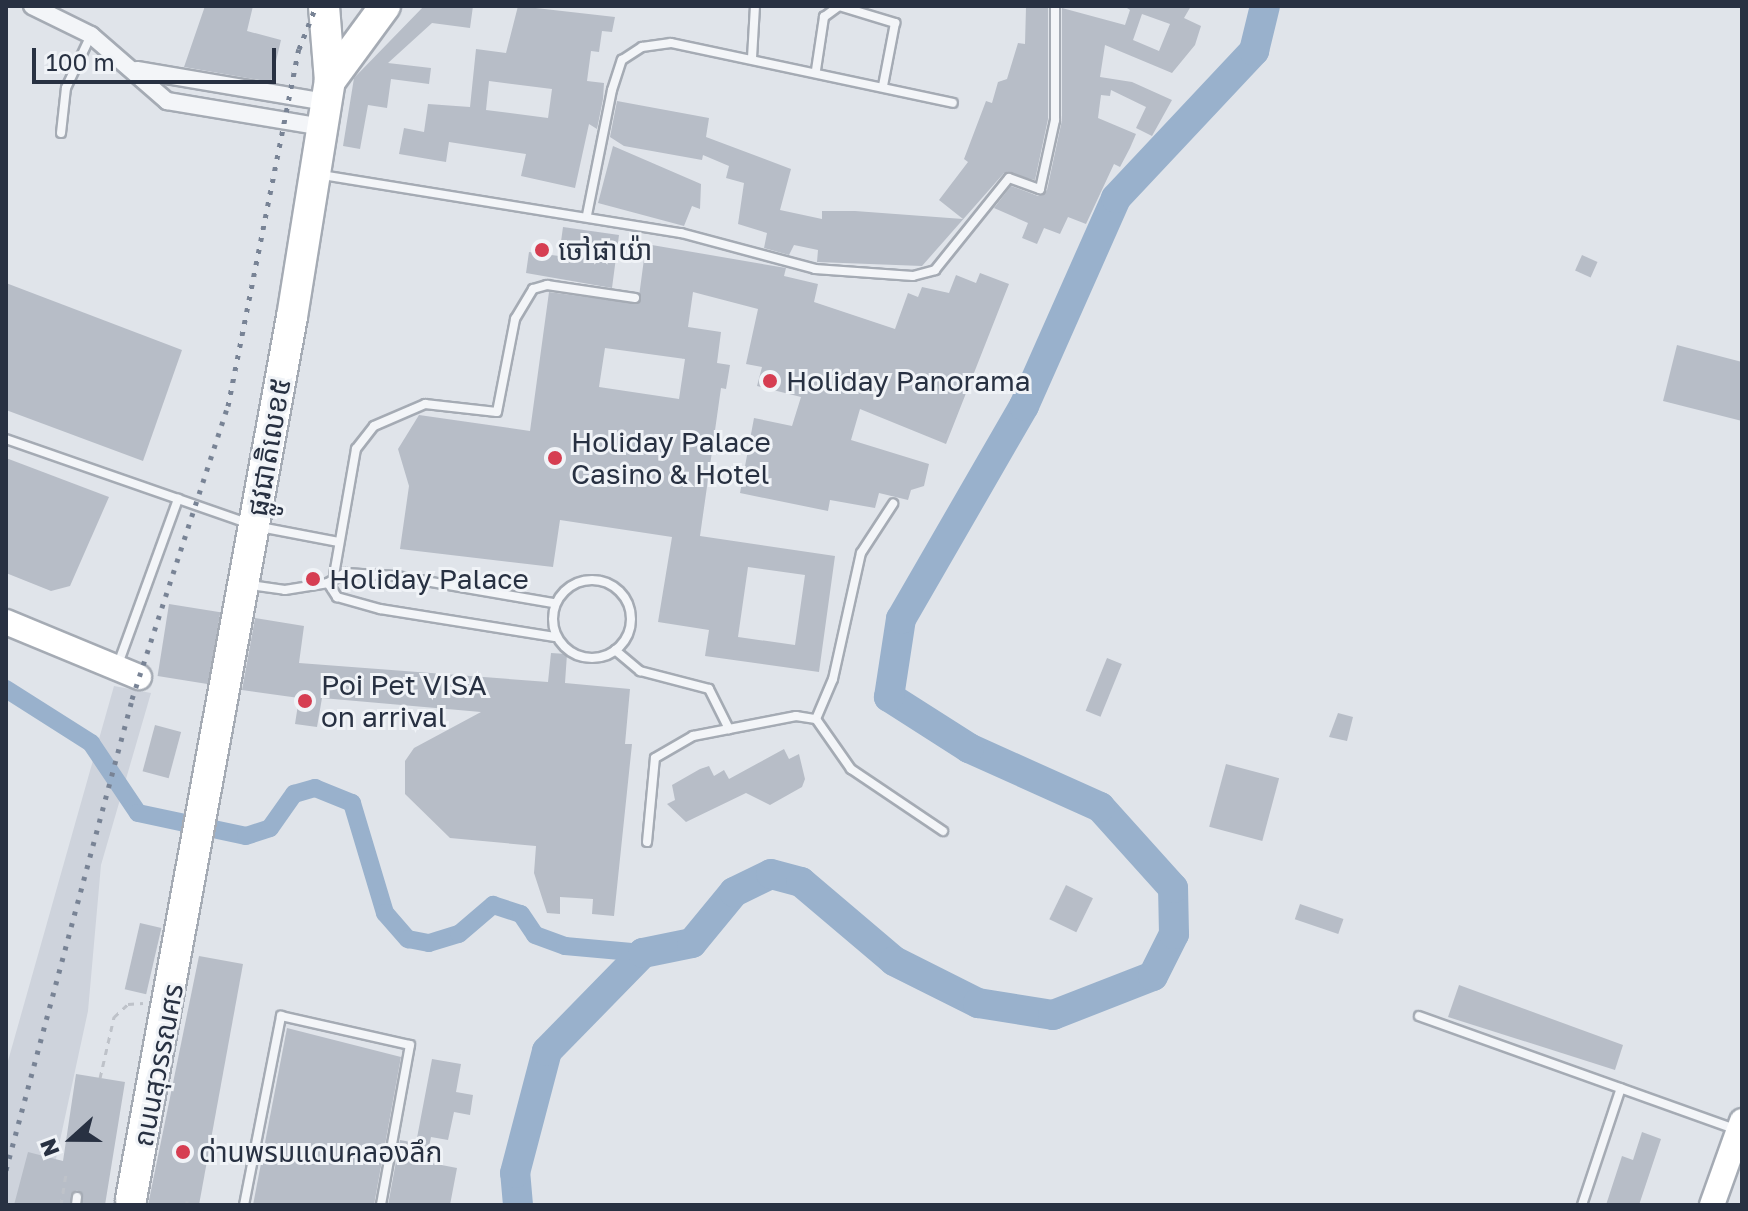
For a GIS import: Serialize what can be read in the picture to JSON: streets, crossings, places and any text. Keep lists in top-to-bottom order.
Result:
{
  "streets": {
    "highway": ["ផ្លូវជាតិលេខ៥", "ถนนสุวรรณศร"]
  },
  "crossings": [
    ["ផ្លូវជាតិលេខ៥", "ถนนสุวรรณศร"]
  ],
  "places": [
    "ចៅផាយ៉ា",
    "Holiday Panorama",
    "Holiday Palace Casino & Hotel",
    "Holiday Palace",
    "Poi Pet VISA on arrival",
    "ด่านพรมแดนคลองลึก"
  ],
  "scale_bar": "100 m",
  "north": "left"
}
